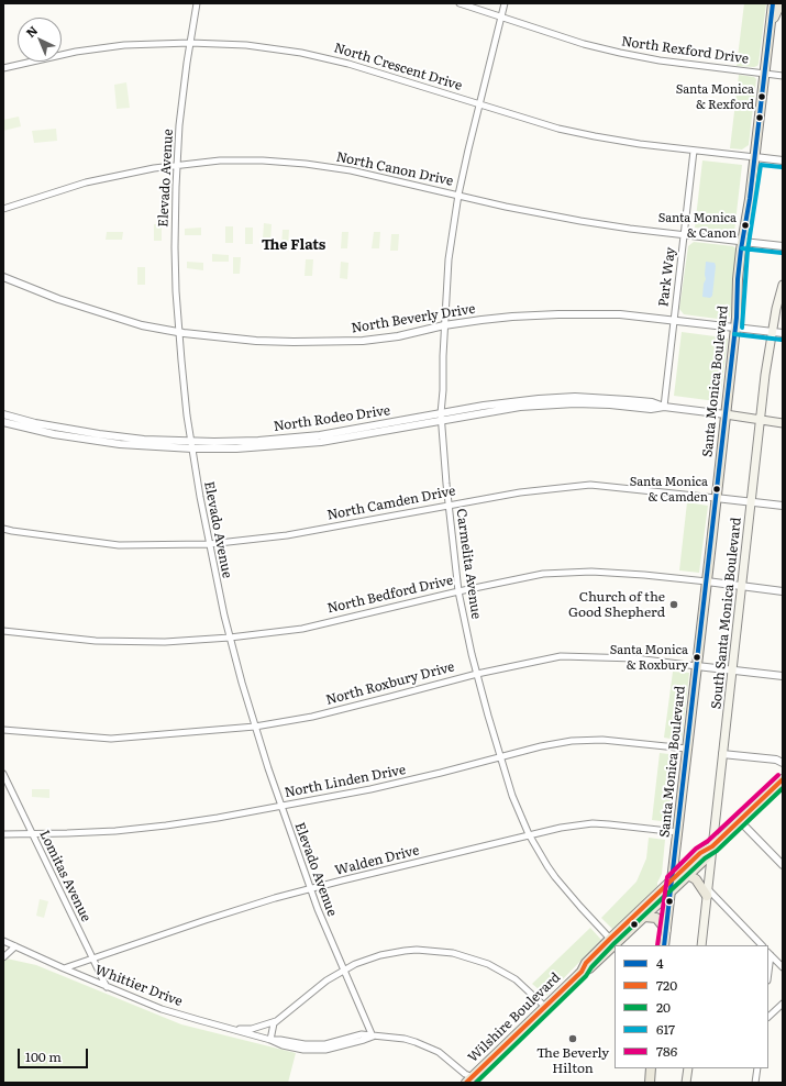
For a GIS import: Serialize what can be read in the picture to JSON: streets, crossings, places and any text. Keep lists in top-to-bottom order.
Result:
{
  "streets": {
    "main road": [
      "Santa Monica Boulevard",
      "North Rodeo Drive",
      "South Santa Monica Boulevard",
      "Wilshire Boulevard"
    ],
    "street": [
      "North Rexford Drive",
      "North Crescent Drive",
      "North Canon Drive",
      "Elevado Avenue",
      "Park Way",
      "North Beverly Drive",
      "North Camden Drive",
      "Carmelita Avenue",
      "North Bedford Drive",
      "North Roxbury Drive",
      "North Linden Drive",
      "Walden Drive",
      "Lomitas Avenue",
      "Whittier Drive"
    ]
  },
  "crossings": [
    ["North Rexford Drive", "Santa Monica Boulevard"],
    ["North Rexford Drive", "Carmelita Avenue"],
    ["North Crescent Drive", "Elevado Avenue"],
    ["North Crescent Drive", "Park Way"],
    ["North Crescent Drive", "Santa Monica Boulevard"],
    ["North Crescent Drive", "Carmelita Avenue"],
    ["North Canon Drive", "Elevado Avenue"],
    ["North Canon Drive", "Park Way"],
    ["North Canon Drive", "Santa Monica Boulevard"],
    ["North Canon Drive", "Carmelita Avenue"],
    ["Elevado Avenue", "North Beverly Drive"],
    ["Elevado Avenue", "North Rodeo Drive"],
    ["Elevado Avenue", "North Camden Drive"],
    ["Elevado Avenue", "North Bedford Drive"],
    ["Elevado Avenue", "North Roxbury Drive"],
    ["Elevado Avenue", "North Linden Drive"],
    ["Elevado Avenue", "Walden Drive"],
    ["Elevado Avenue", "Whittier Drive"],
    ["Park Way", "North Beverly Drive"],
    ["Park Way", "North Rodeo Drive"],
    ["North Beverly Drive", "Santa Monica Boulevard"],
    ["North Beverly Drive", "Carmelita Avenue"],
    ["North Beverly Drive", "South Santa Monica Boulevard"],
    ["Santa Monica Boulevard", "North Rodeo Drive"],
    ["Santa Monica Boulevard", "North Camden Drive"],
    ["Santa Monica Boulevard", "North Bedford Drive"],
    ["Santa Monica Boulevard", "North Roxbury Drive"],
    ["Santa Monica Boulevard", "North Linden Drive"],
    ["Santa Monica Boulevard", "Walden Drive"],
    ["Santa Monica Boulevard", "Wilshire Boulevard"],
    ["North Rodeo Drive", "Carmelita Avenue"],
    ["North Rodeo Drive", "South Santa Monica Boulevard"],
    ["North Camden Drive", "Carmelita Avenue"],
    ["North Camden Drive", "South Santa Monica Boulevard"],
    ["Carmelita Avenue", "North Bedford Drive"],
    ["Carmelita Avenue", "North Roxbury Drive"],
    ["Carmelita Avenue", "North Linden Drive"],
    ["Carmelita Avenue", "Walden Drive"],
    ["Carmelita Avenue", "Wilshire Boulevard"],
    ["North Bedford Drive", "South Santa Monica Boulevard"],
    ["South Santa Monica Boulevard", "North Roxbury Drive"],
    ["South Santa Monica Boulevard", "Wilshire Boulevard"],
    ["North Linden Drive", "Lomitas Avenue"],
    ["Walden Drive", "Lomitas Avenue"],
    ["Walden Drive", "Whittier Drive"],
    ["Lomitas Avenue", "Whittier Drive"],
    ["Whittier Drive", "Wilshire Boulevard"]
  ],
  "districts": ["The Flats"],
  "places": [
    "Santa Monica & Rexford",
    "Santa Monica & Canon",
    "Santa Monica & Camden",
    "Church of the Good Shepherd",
    "Santa Monica & Roxbury",
    "The Beverly Hilton"
  ],
  "lines": [
    "transit line 4",
    "transit line 617",
    "transit line 786",
    "transit line 720",
    "transit line 20"
  ],
  "legend": [
    "4",
    "720",
    "20",
    "617",
    "786"
  ],
  "scale_bar": "100 m",
  "north": "top left"
}
